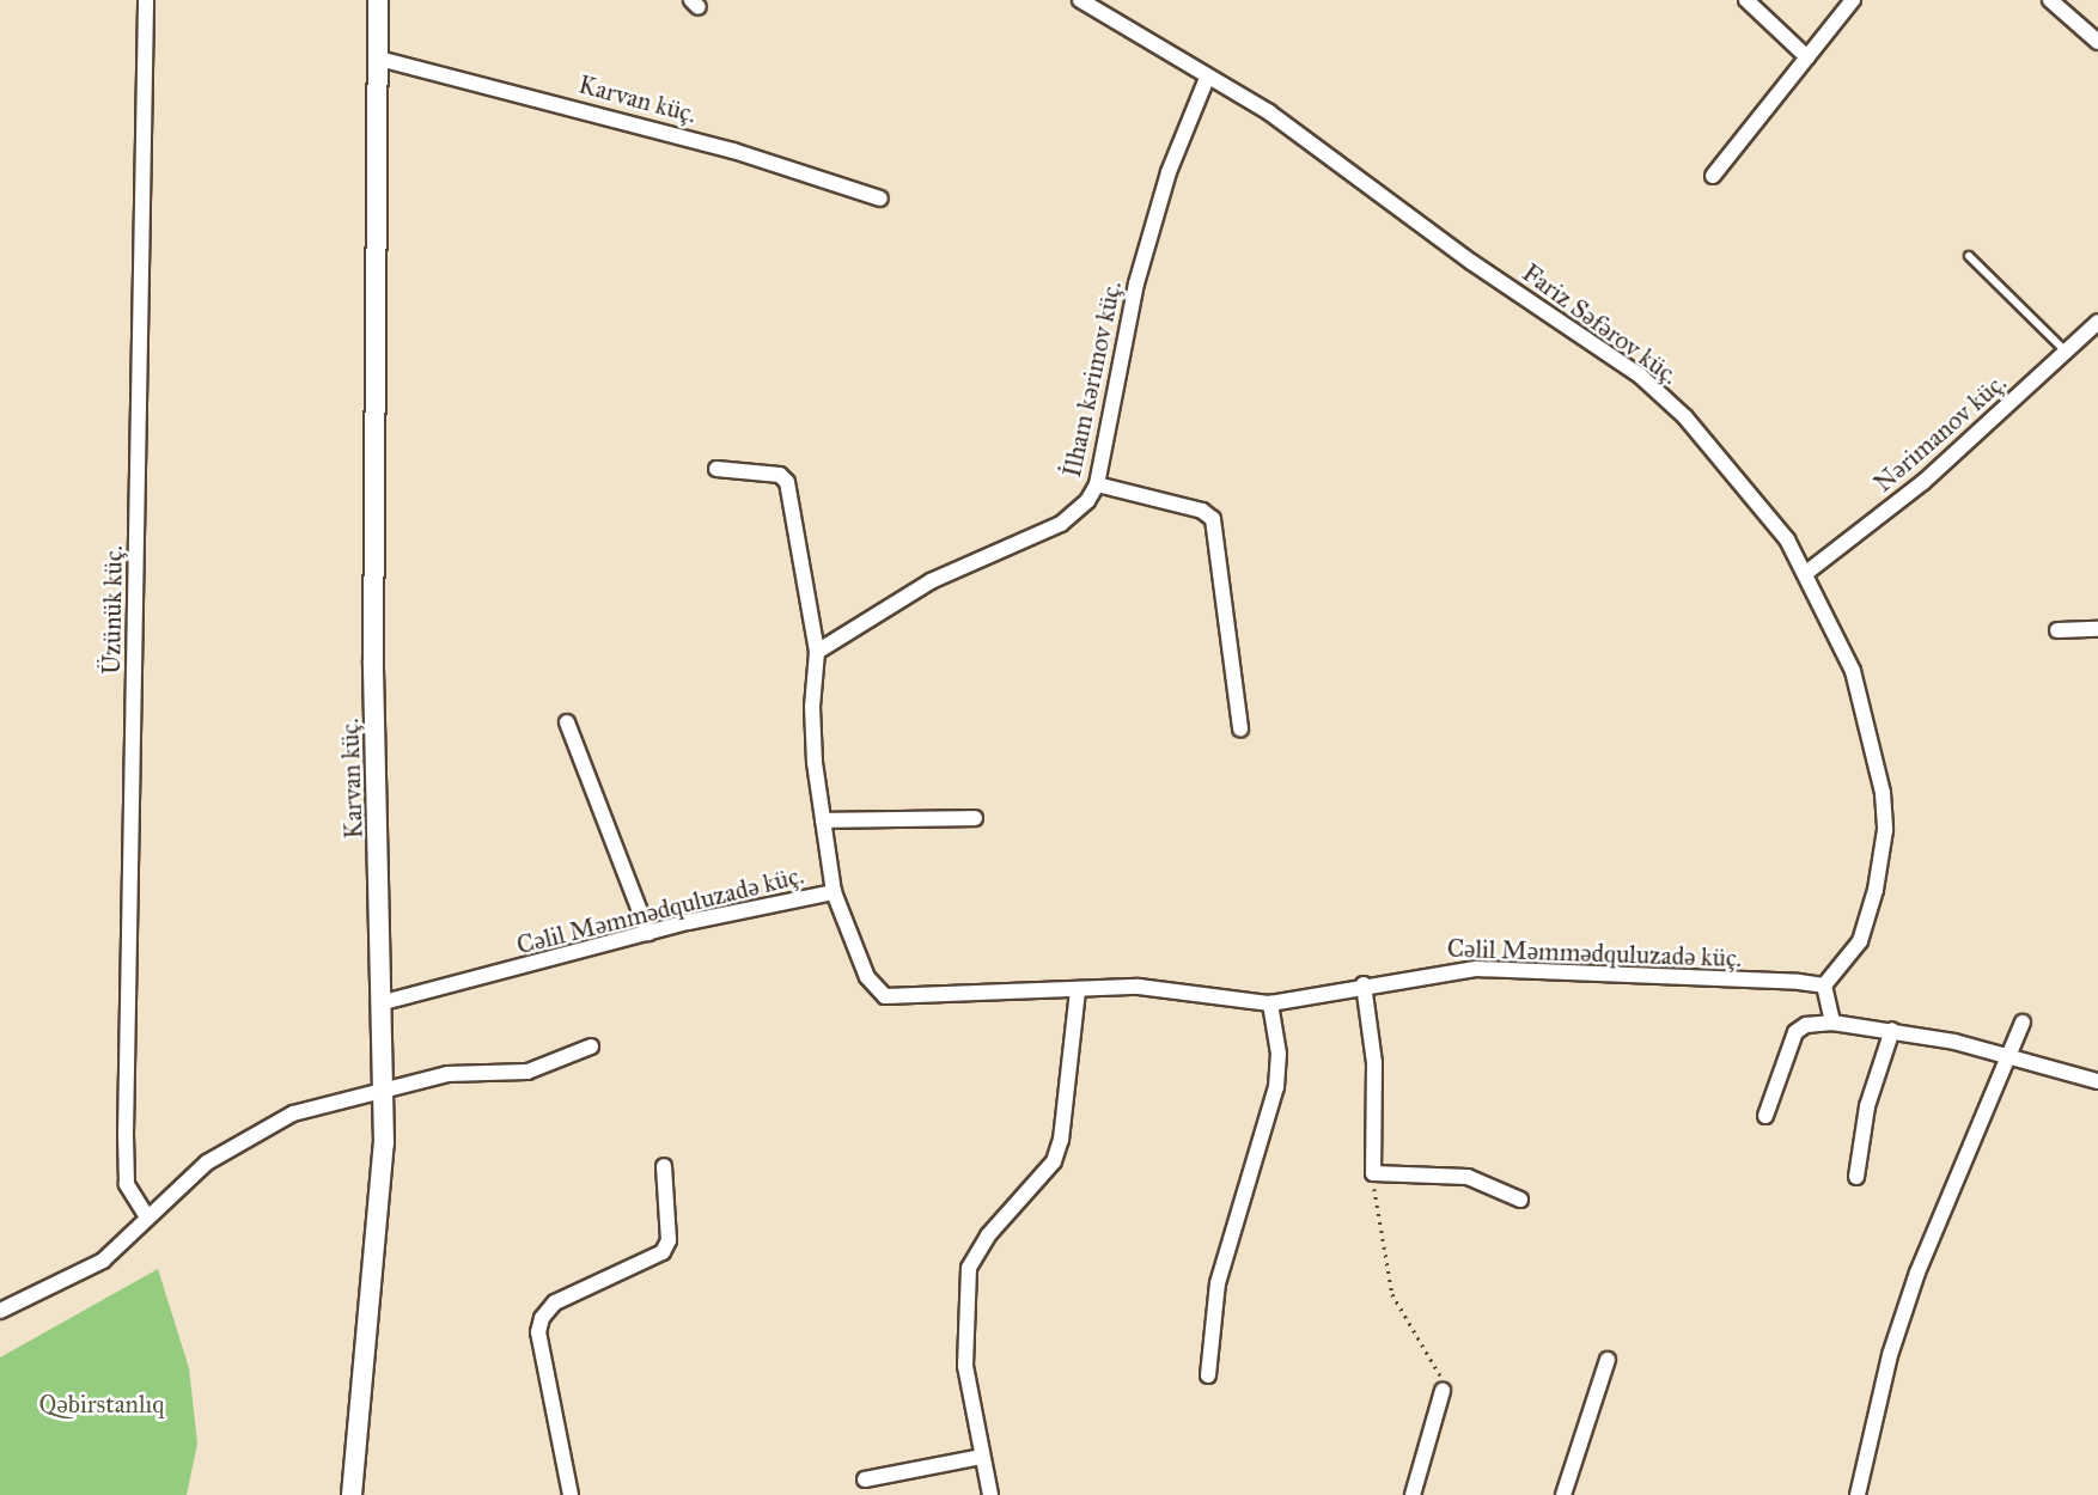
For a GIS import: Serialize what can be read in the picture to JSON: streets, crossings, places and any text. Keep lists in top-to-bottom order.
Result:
{
  "streets": {
    "street": [
      "Karvan küç.",
      "Fariz Səfərov küç.",
      "İlham kərimov küç.",
      "Nərimanov küç.",
      "Üzünük küç.",
      "Cəlil Məmmədquluzadə küç."
    ]
  },
  "crossings": [
    ["Karvan küç.", "Cəlil Məmmədquluzadə küç."],
    ["Fariz Səfərov küç.", "İlham kərimov küç."],
    ["Fariz Səfərov küç.", "Nərimanov küç."],
    ["Fariz Səfərov küç.", "Cəlil Məmmədquluzadə küç."]
  ],
  "parks": ["Qəbirstanlıq"]
}
